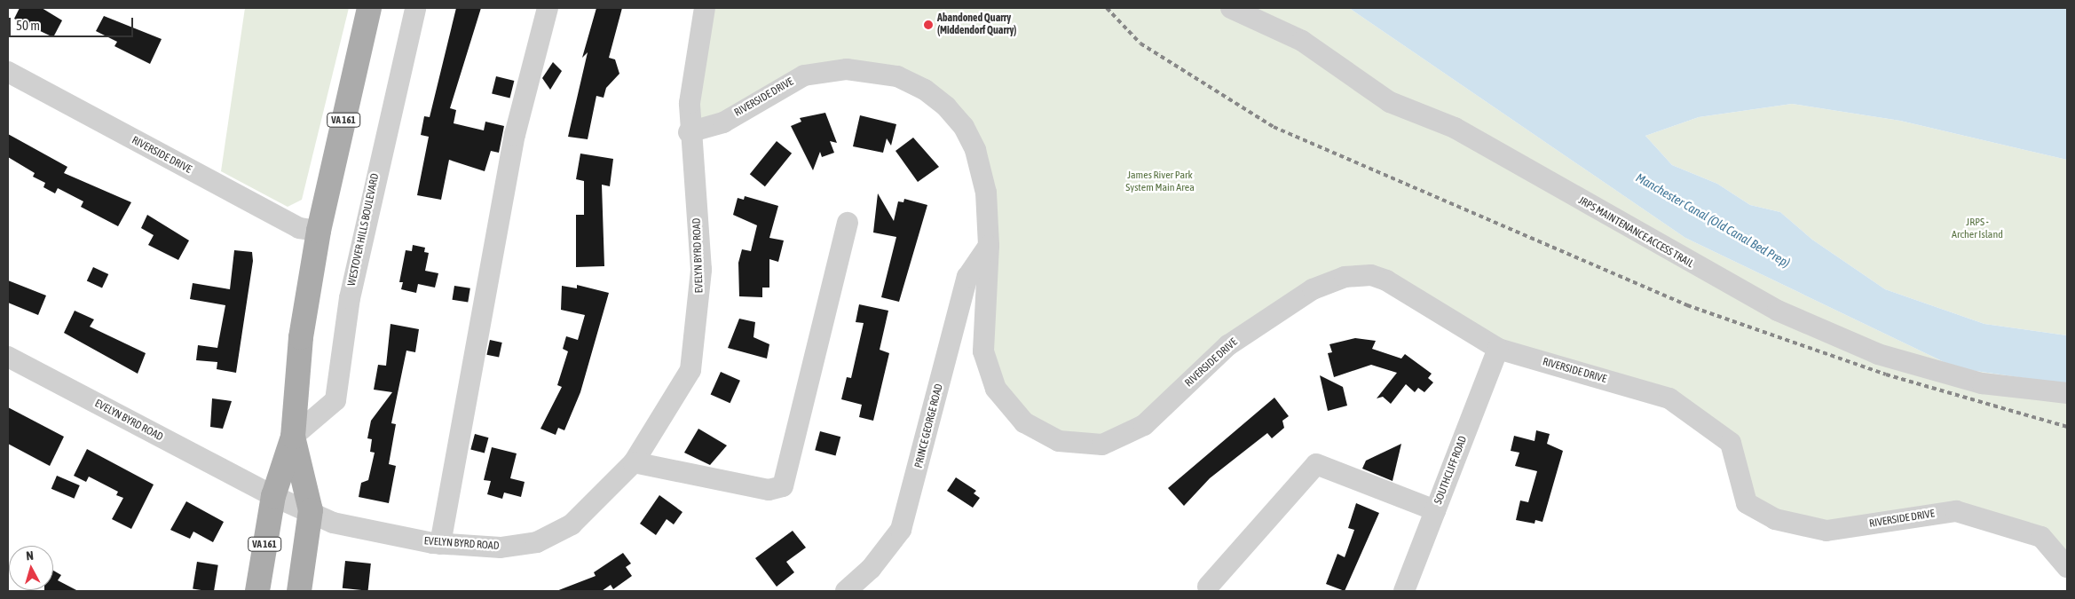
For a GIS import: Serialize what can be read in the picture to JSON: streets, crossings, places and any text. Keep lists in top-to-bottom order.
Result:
{
  "streets": {
    "main road": ["VA 161"],
    "street": [
      "RIVERSIDE DRIVE",
      "WESTOVER HILLS BOULEVARD",
      "JRPS MAINTENANCE ACCESS TRAIL",
      "EVELYN BYRD ROAD",
      "PRINCE GEORGE ROAD",
      "SOUTHCLIFF ROAD"
    ]
  },
  "crossings": [
    ["RIVERSIDE DRIVE", "VA 161"],
    ["RIVERSIDE DRIVE", "EVELYN BYRD ROAD"],
    ["RIVERSIDE DRIVE", "PRINCE GEORGE ROAD"],
    ["RIVERSIDE DRIVE", "SOUTHCLIFF ROAD"],
    ["VA 161", "WESTOVER HILLS BOULEVARD"],
    ["VA 161", "EVELYN BYRD ROAD"]
  ],
  "water": ["Manchester Canal (Old Canal Bed Prep)"],
  "parks": ["James River Park System Main Area", "JRPS - Archer Island"],
  "places": ["Abandoned Quarry (Middendorf Quarry)"],
  "scale_bar": "50 m",
  "north": "top"
}
